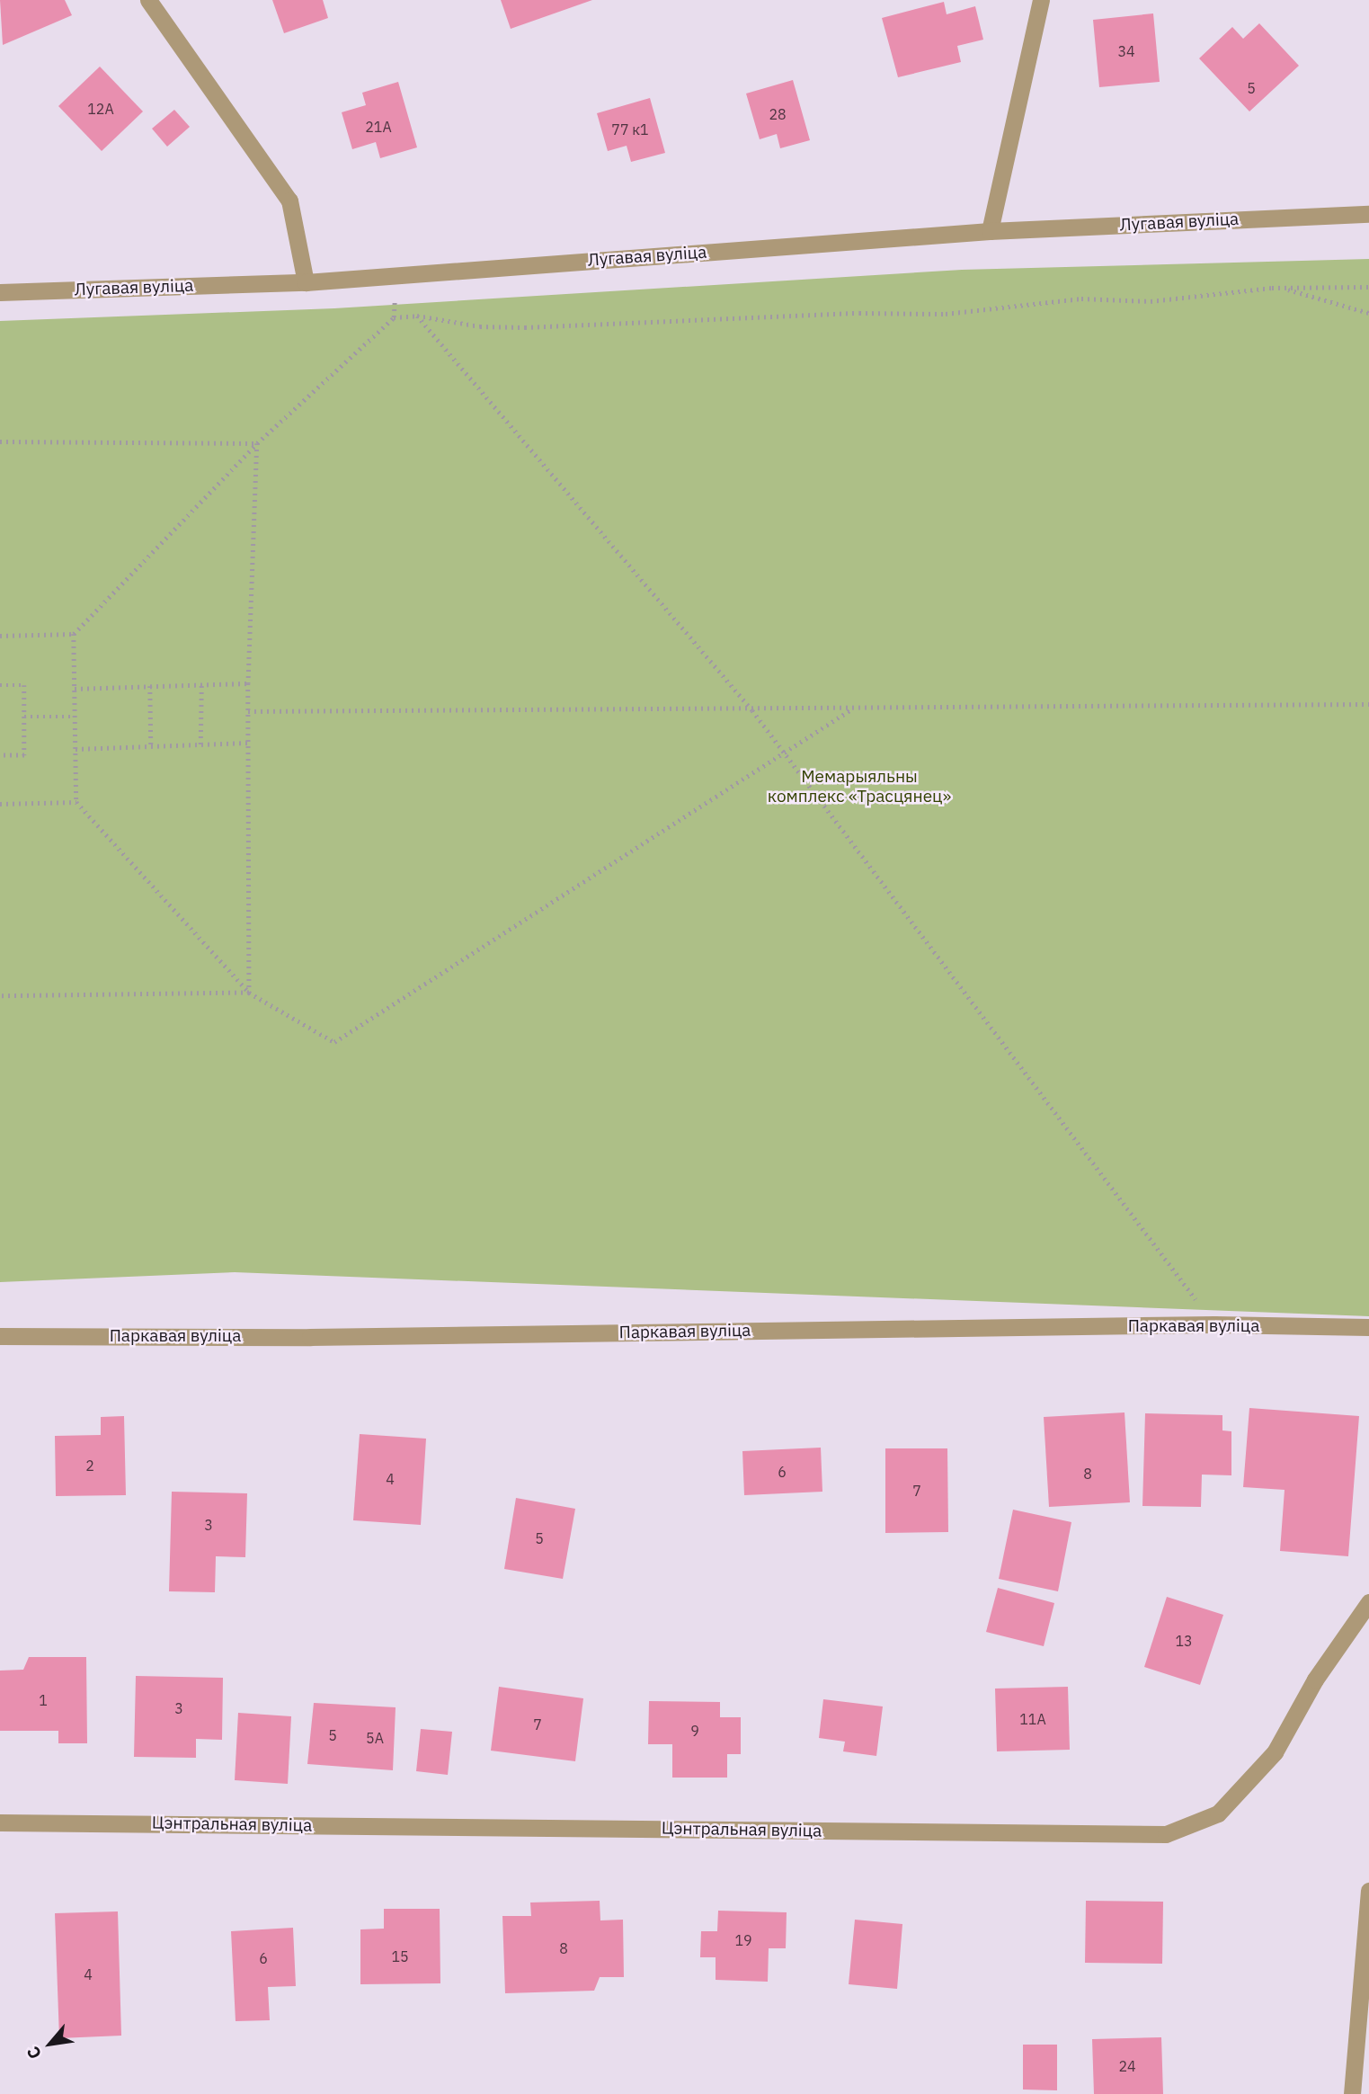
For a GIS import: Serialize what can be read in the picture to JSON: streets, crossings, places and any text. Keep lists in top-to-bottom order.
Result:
{
  "streets": {
    "street": ["Лугавая вуліца", "Паркавая вуліца", "Цэнтральная вуліца"]
  },
  "parks": ["Мемарыяльны комплекс «Трасцянец»"],
  "house_numbers": [
    "34",
    "5",
    "12А",
    "28",
    "21А",
    "77 к1",
    "2",
    "6",
    "8",
    "4",
    "7",
    "3",
    "5",
    "13",
    "1",
    "3",
    "11А",
    "7",
    "9",
    "5",
    "5А",
    "19",
    "8",
    "15",
    "6",
    "4",
    "24"
  ],
  "north": "bottom left"
}
